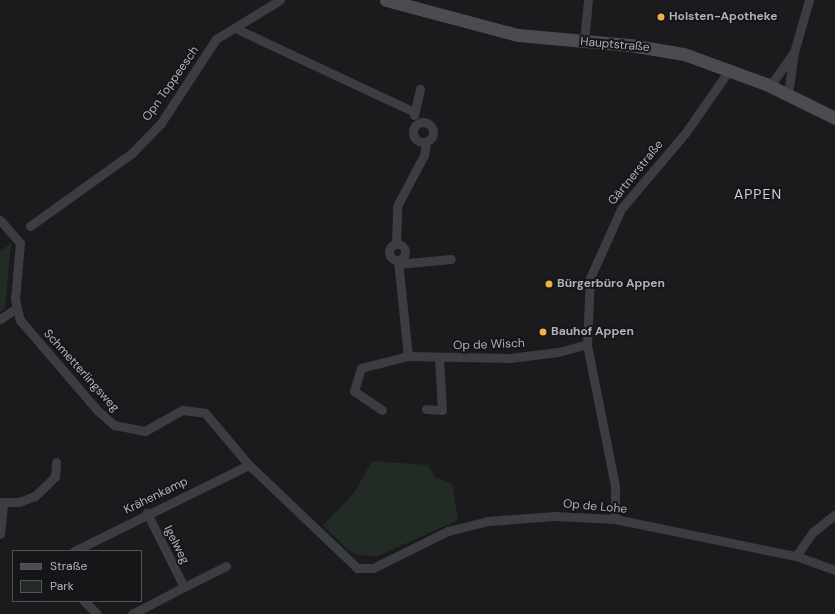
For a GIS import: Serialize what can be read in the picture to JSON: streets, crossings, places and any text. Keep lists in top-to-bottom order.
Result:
{
  "streets": {
    "main road": ["Hauptstraße"],
    "street": [
      "Opn Toppeesch",
      "Gärtnerstraße",
      "Op de Wisch",
      "Schmetterlingsweg",
      "Krähenkamp",
      "Op de Lohe",
      "Igelweg"
    ]
  },
  "crossings": [
    ["Hauptstraße", "Gärtnerstraße"],
    ["Gärtnerstraße", "Op de Wisch"],
    ["Gärtnerstraße", "Op de Lohe"],
    ["Schmetterlingsweg", "Krähenkamp"],
    ["Schmetterlingsweg", "Op de Lohe"],
    ["Krähenkamp", "Igelweg"]
  ],
  "districts": ["APPEN"],
  "places": ["Holsten-Apotheke", "Bürgerbüro Appen", "Bauhof Appen"],
  "legend": ["Straße", "Park"]
}
